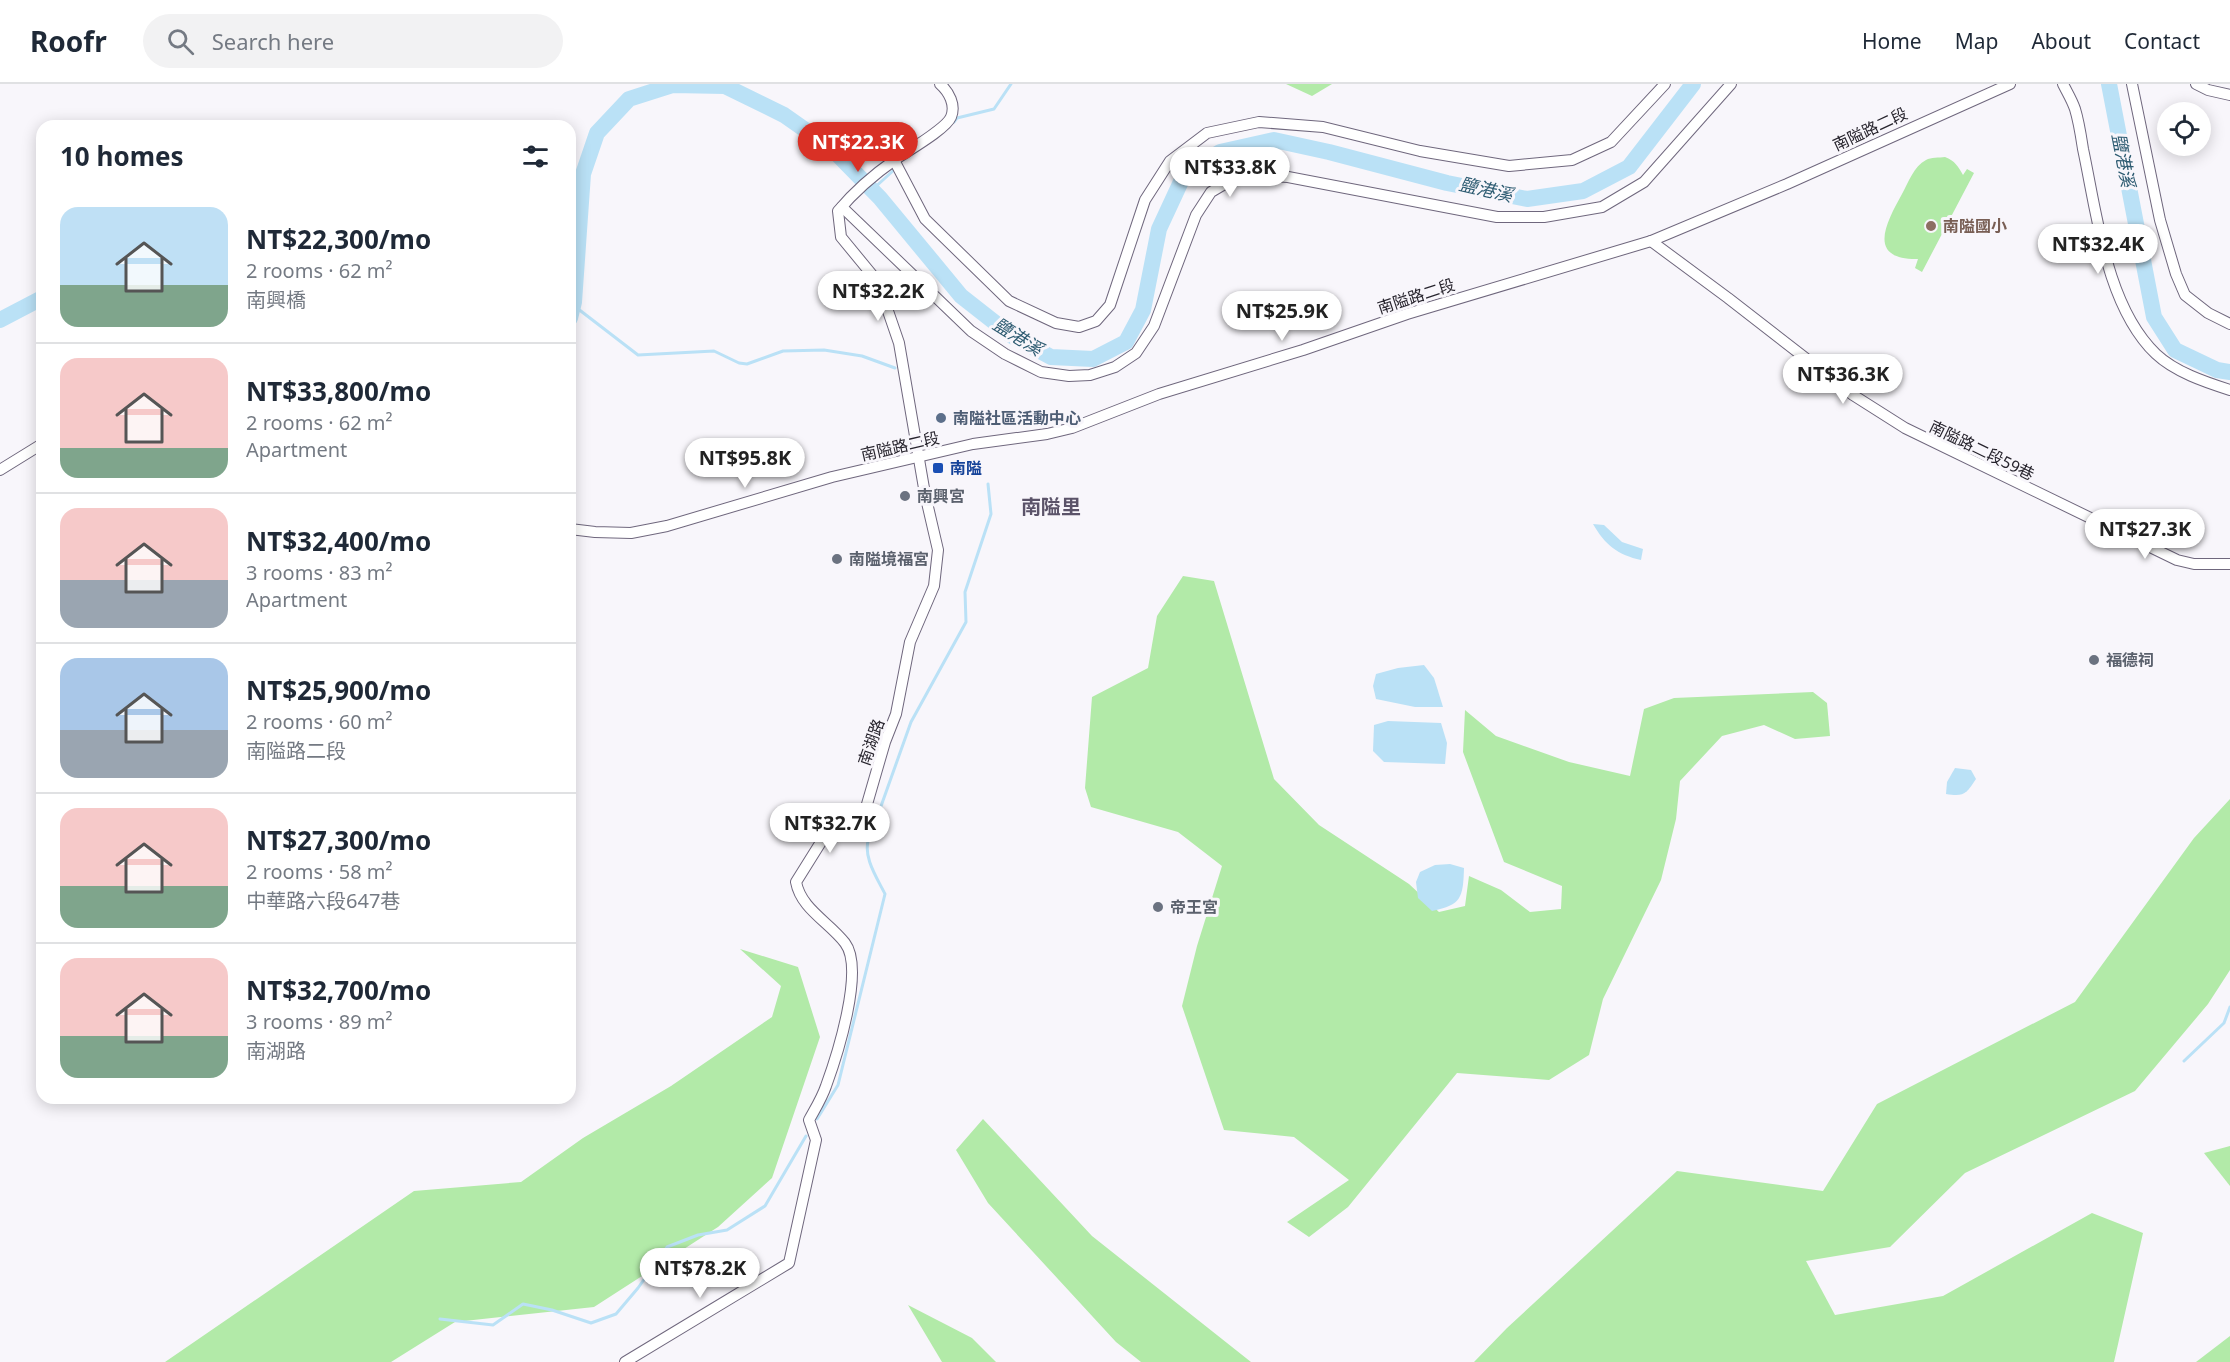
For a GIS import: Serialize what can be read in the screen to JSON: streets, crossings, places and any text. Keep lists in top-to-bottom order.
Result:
{
  "streets": {
    "street": ["南隘路二段", "南隘路二段59巷", "南湖路"]
  },
  "crossings": [
    ["南隘路二段", "南隘路二段59巷"],
    ["南隘路二段", "南湖路"]
  ],
  "districts": ["南隘里"],
  "water": ["鹽港溪"],
  "places": {
    "other": [
      "南隘國小",
      "南隘社區活動中心",
      "南興宮",
      "南隘境福宮",
      "福德祠",
      "帝王宮"
    ],
    "transit": ["南隘"]
  },
  "page": {
    "header": "Roofr",
    "search": "Search here",
    "nav": [
      "Home",
      "Map",
      "About",
      "Contact"
    ],
    "heading": "10 homes",
    "price": [
      "NT$22.3K",
      "NT$33.8K",
      "NT$32.4K",
      "NT$32.2K",
      "NT$25.9K",
      "NT$36.3K",
      "NT$95.8K",
      "NT$27.3K",
      "NT$32.7K",
      "NT$78.2K"
    ],
    "list": [
      {
        "name": "NT$22,300/mo",
        "note": "2 rooms · 62 m² · 南興橋"
      },
      {
        "name": "NT$33,800/mo",
        "note": "2 rooms · 62 m² · Apartment"
      },
      {
        "name": "NT$32,400/mo",
        "note": "3 rooms · 83 m² · Apartment"
      },
      {
        "name": "NT$25,900/mo",
        "note": "2 rooms · 60 m² · 南隘路二段"
      },
      {
        "name": "NT$27,300/mo",
        "note": "2 rooms · 58 m² · 中華路六段647巷"
      },
      {
        "name": "NT$32,700/mo",
        "note": "3 rooms · 89 m² · 南湖路"
      }
    ]
  }
}
